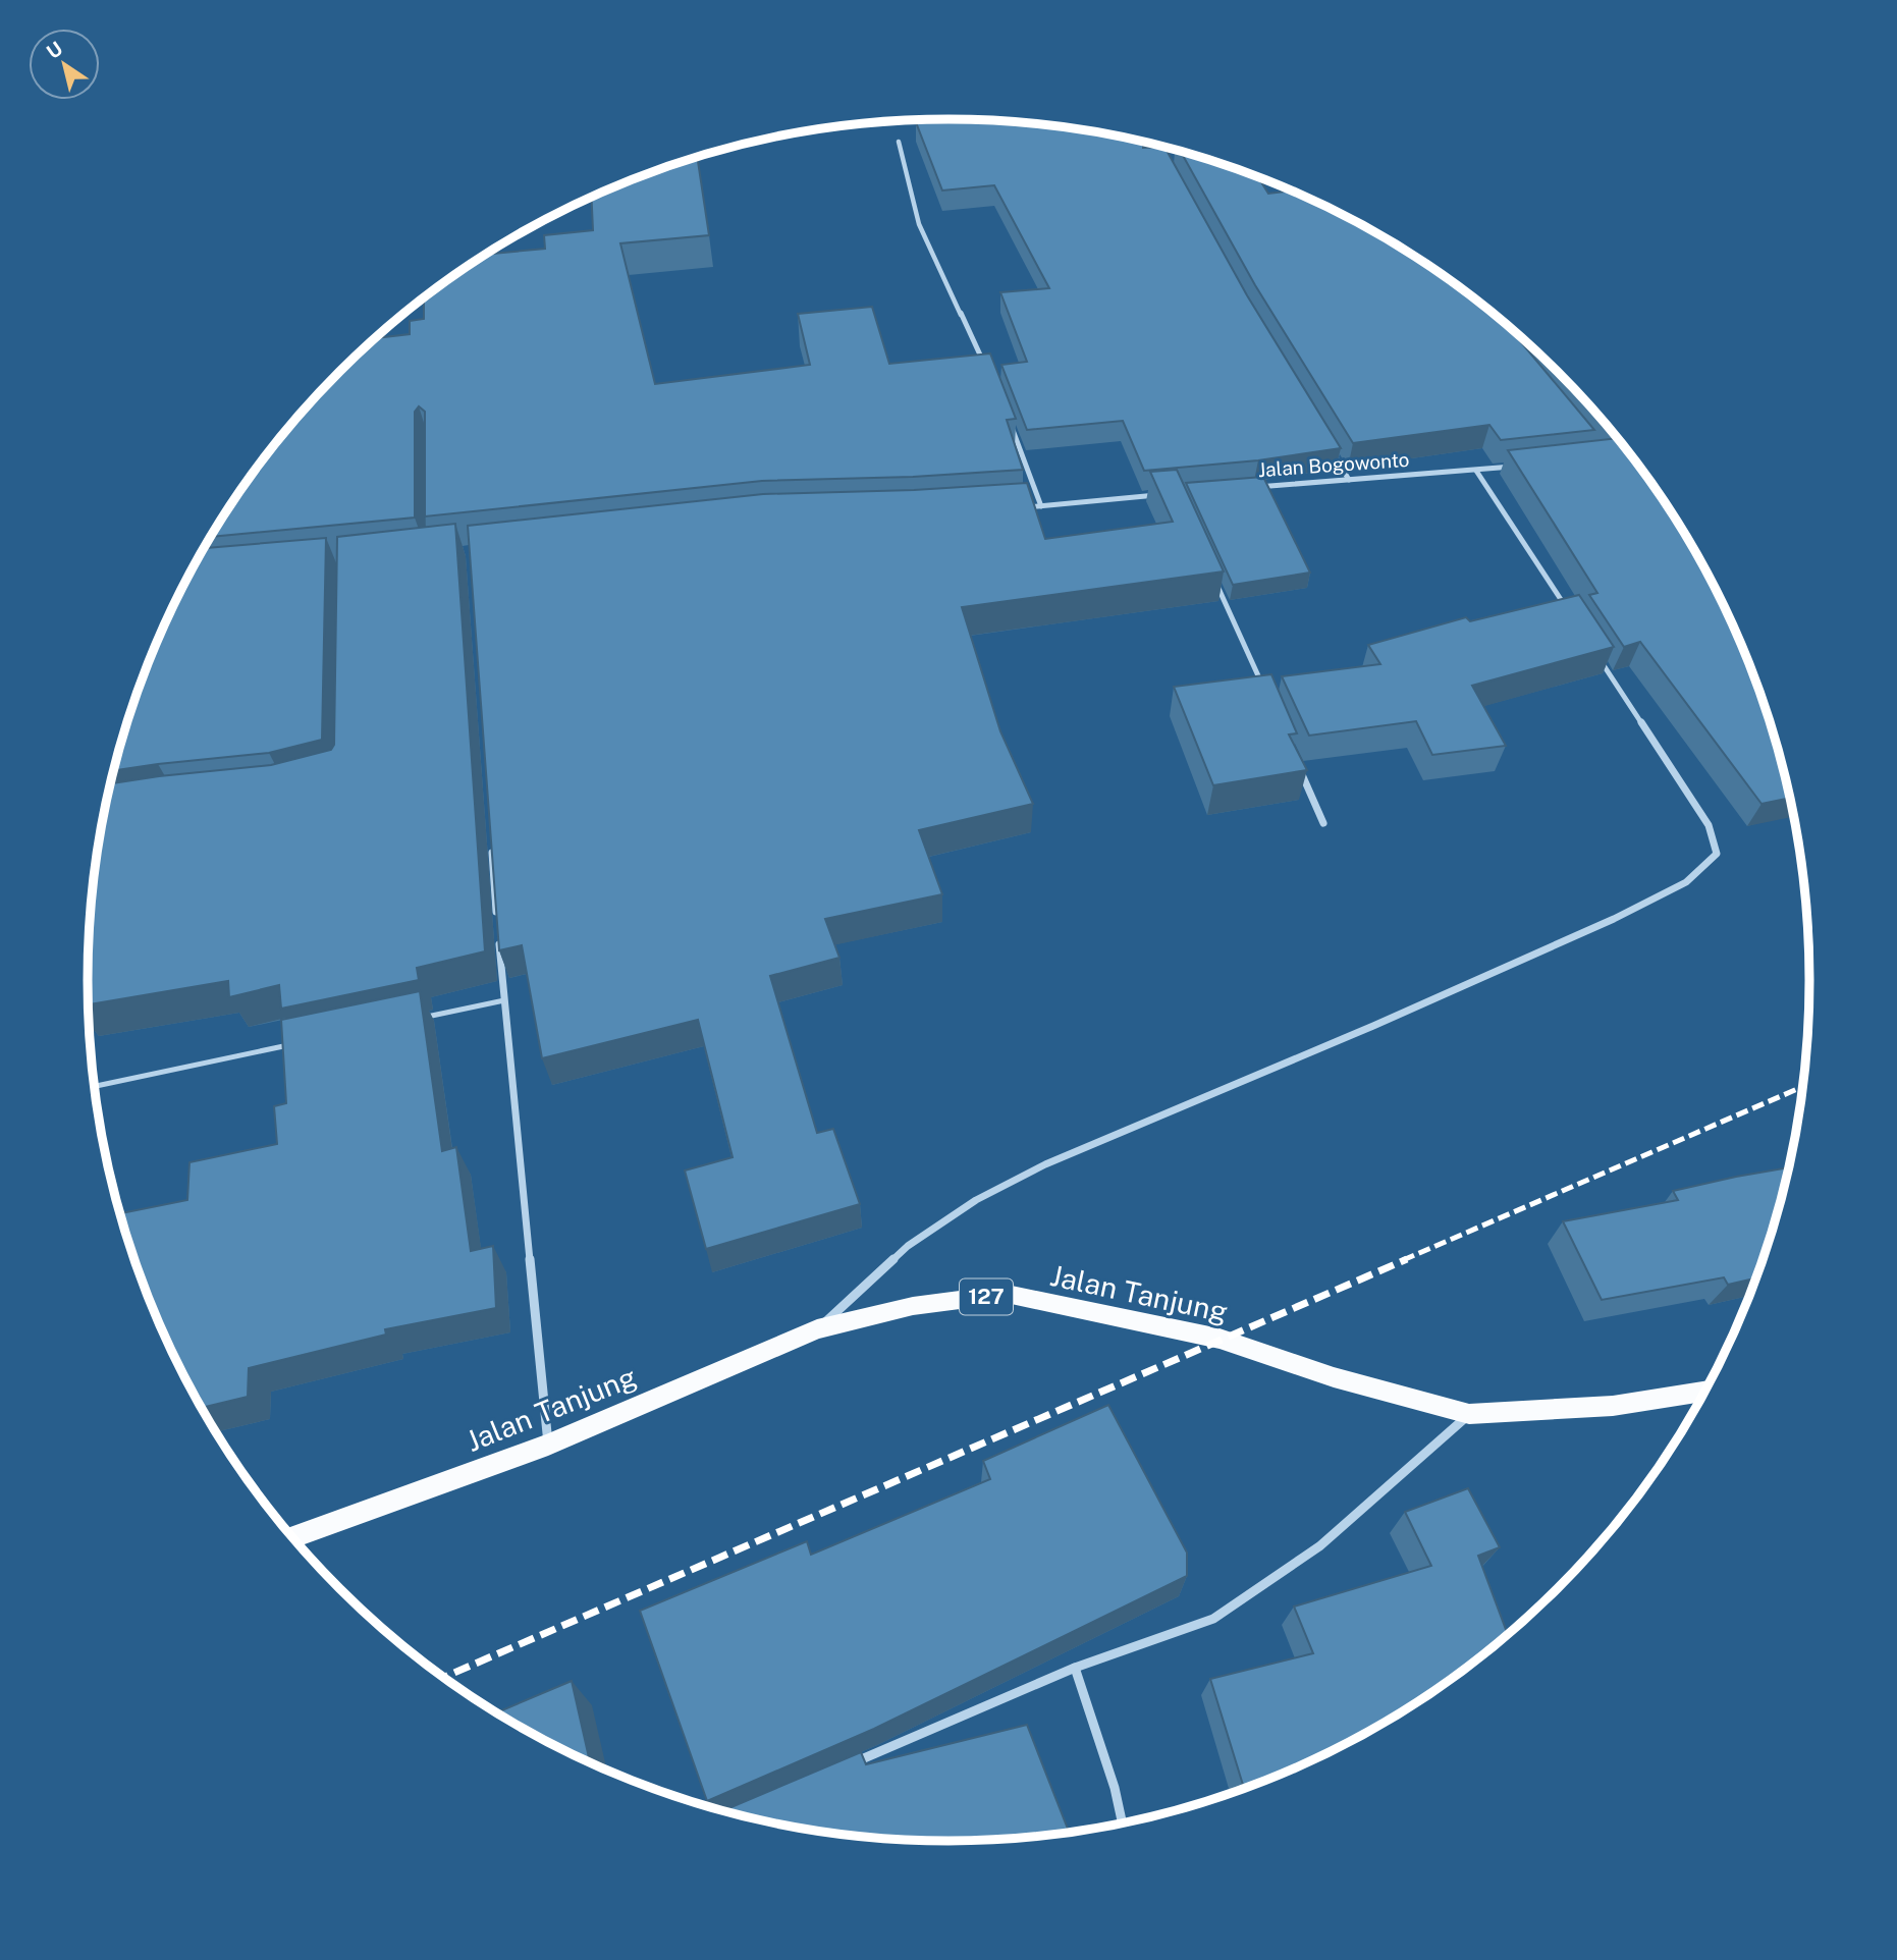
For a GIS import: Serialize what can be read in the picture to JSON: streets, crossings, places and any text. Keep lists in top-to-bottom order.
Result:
{
  "streets": {
    "main road": ["Jalan Tanjung", "127"],
    "street": ["Jalan Bogowonto"]
  },
  "north": "top left"
}
